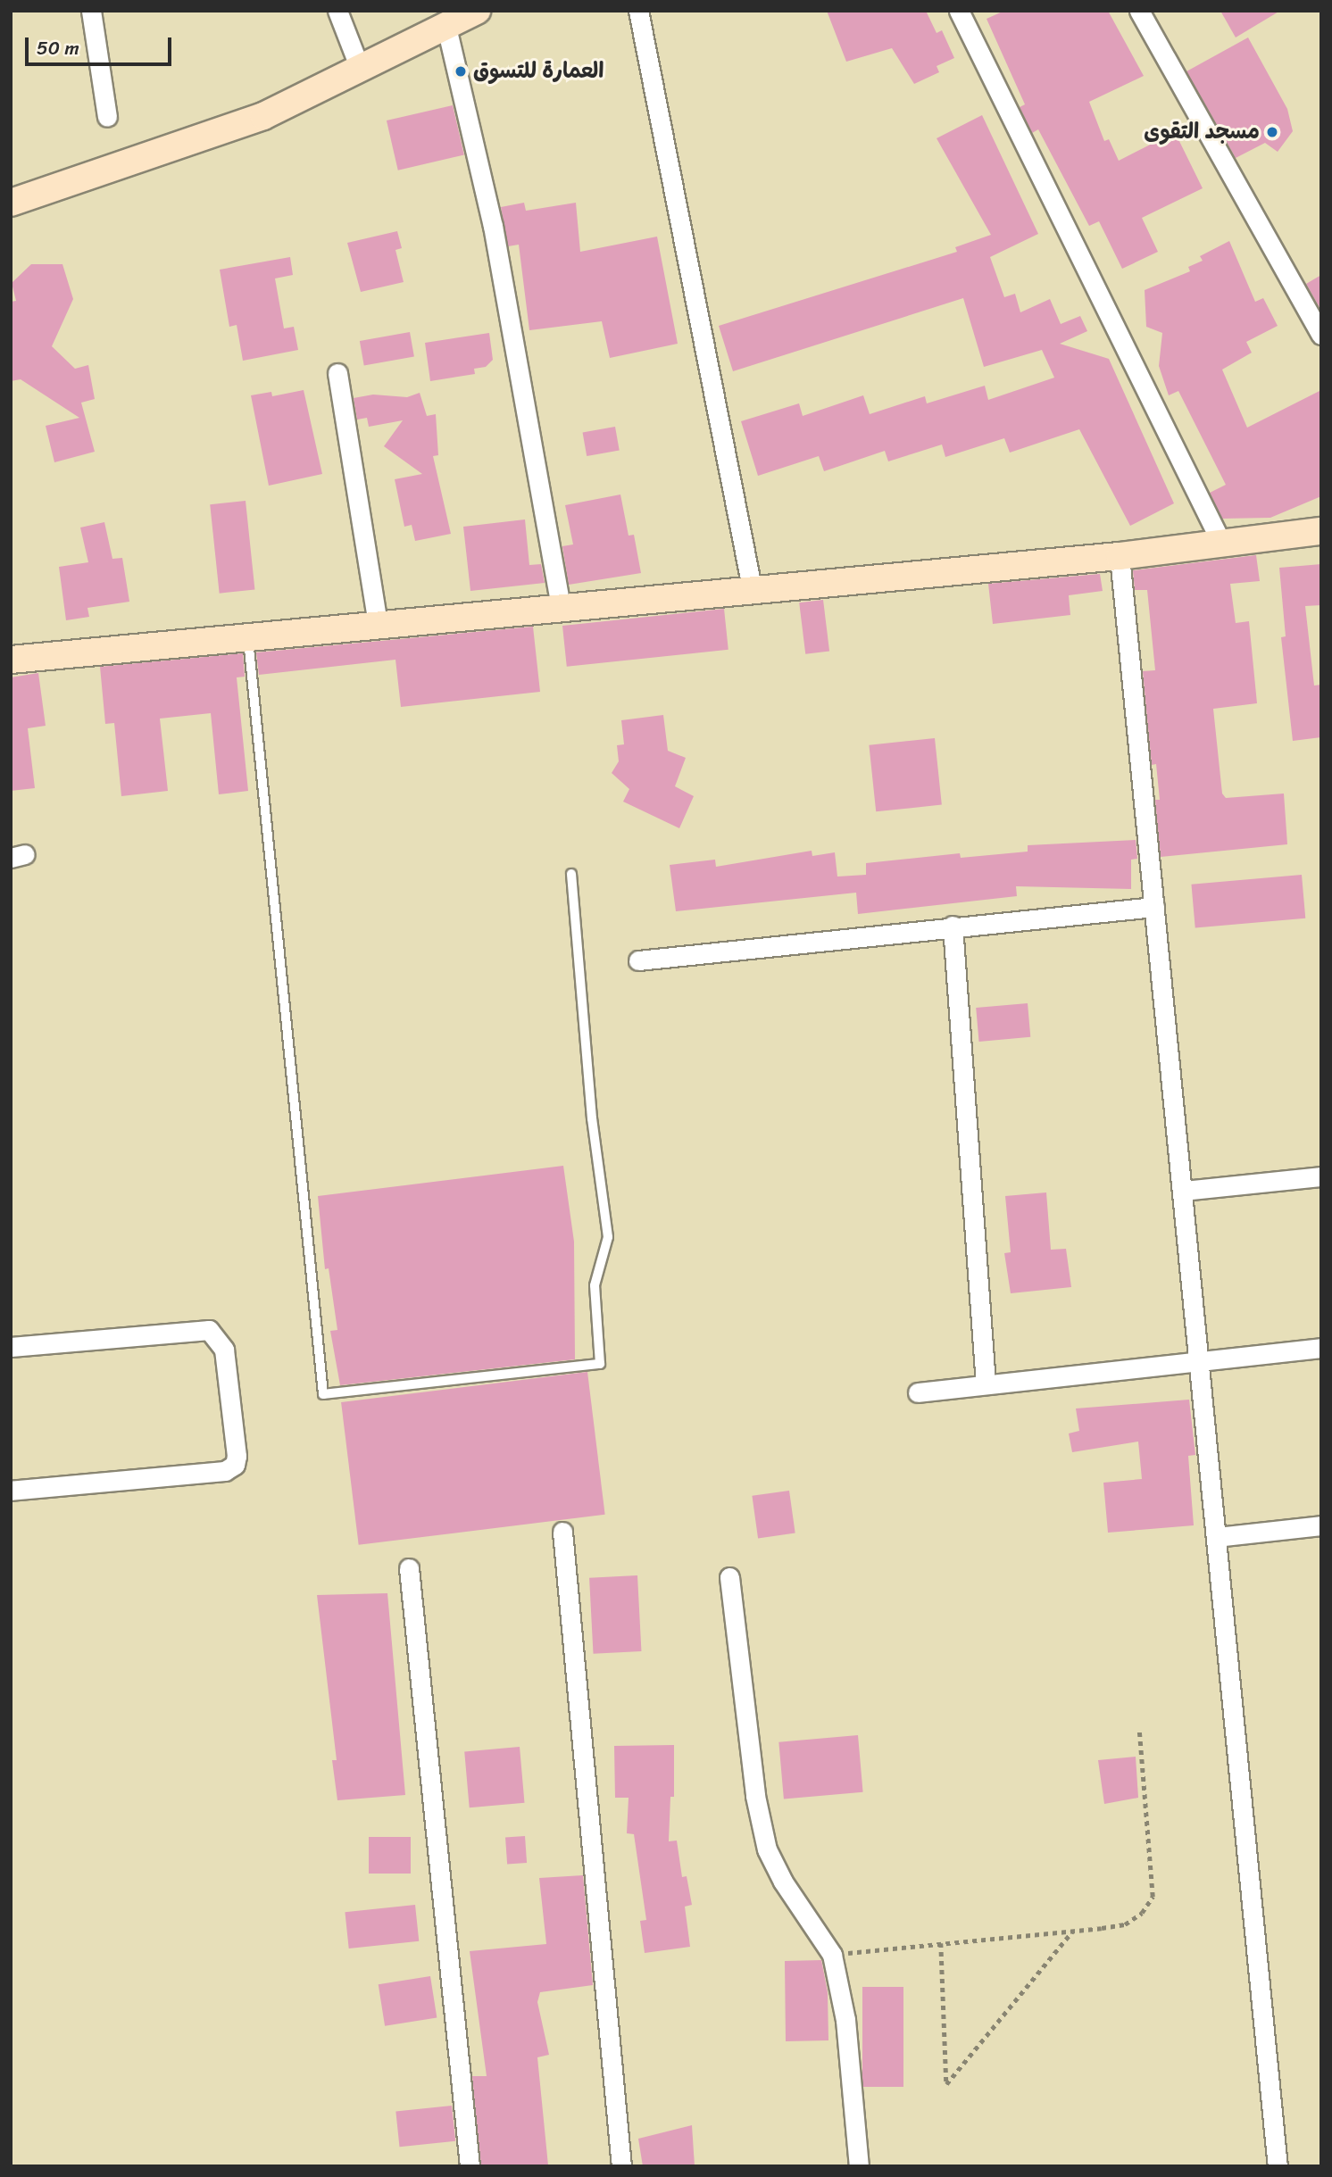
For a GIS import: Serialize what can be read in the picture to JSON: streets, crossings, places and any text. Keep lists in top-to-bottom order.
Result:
{
  "places": ["العمارة للتسوق", "مسجد التقوى"],
  "scale_bar": "50 m"
}
